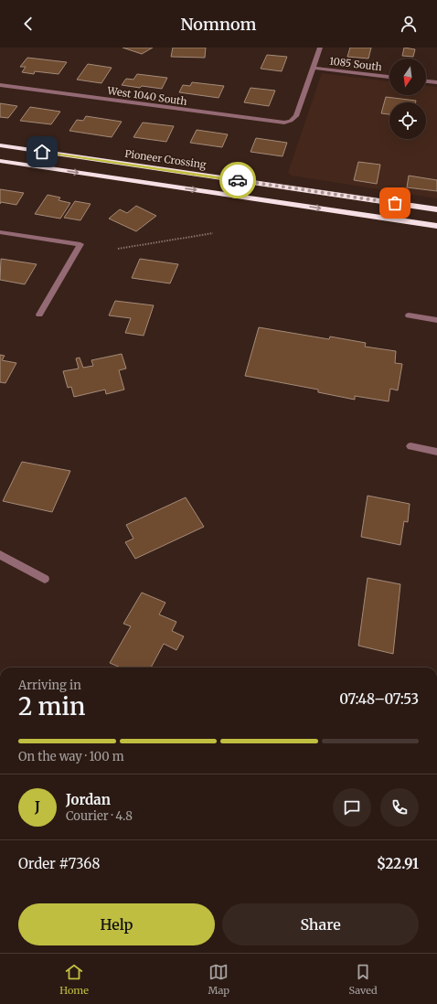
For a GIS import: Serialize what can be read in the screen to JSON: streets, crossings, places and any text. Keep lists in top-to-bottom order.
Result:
{
  "streets": {
    "highway": ["Pioneer Crossing"],
    "street": ["1085 South", "West 1040 South"]
  },
  "crossings": [
    ["1085 South", "West 1040 South"]
  ],
  "north": "bottom",
  "page": {
    "header": "Nomnom",
    "heading": ["2 min", "Arriving in", "07:48–07:53"],
    "panel": [
      "Jordan",
      "Courier · 4.8",
      "Order #7368",
      "$22.91"
    ],
    "bar": "On the way · 100 m",
    "round": "J",
    "buttons": ["Help", "Share"],
    "tabs": ["Home", "Map", "Saved"]
  }
}
